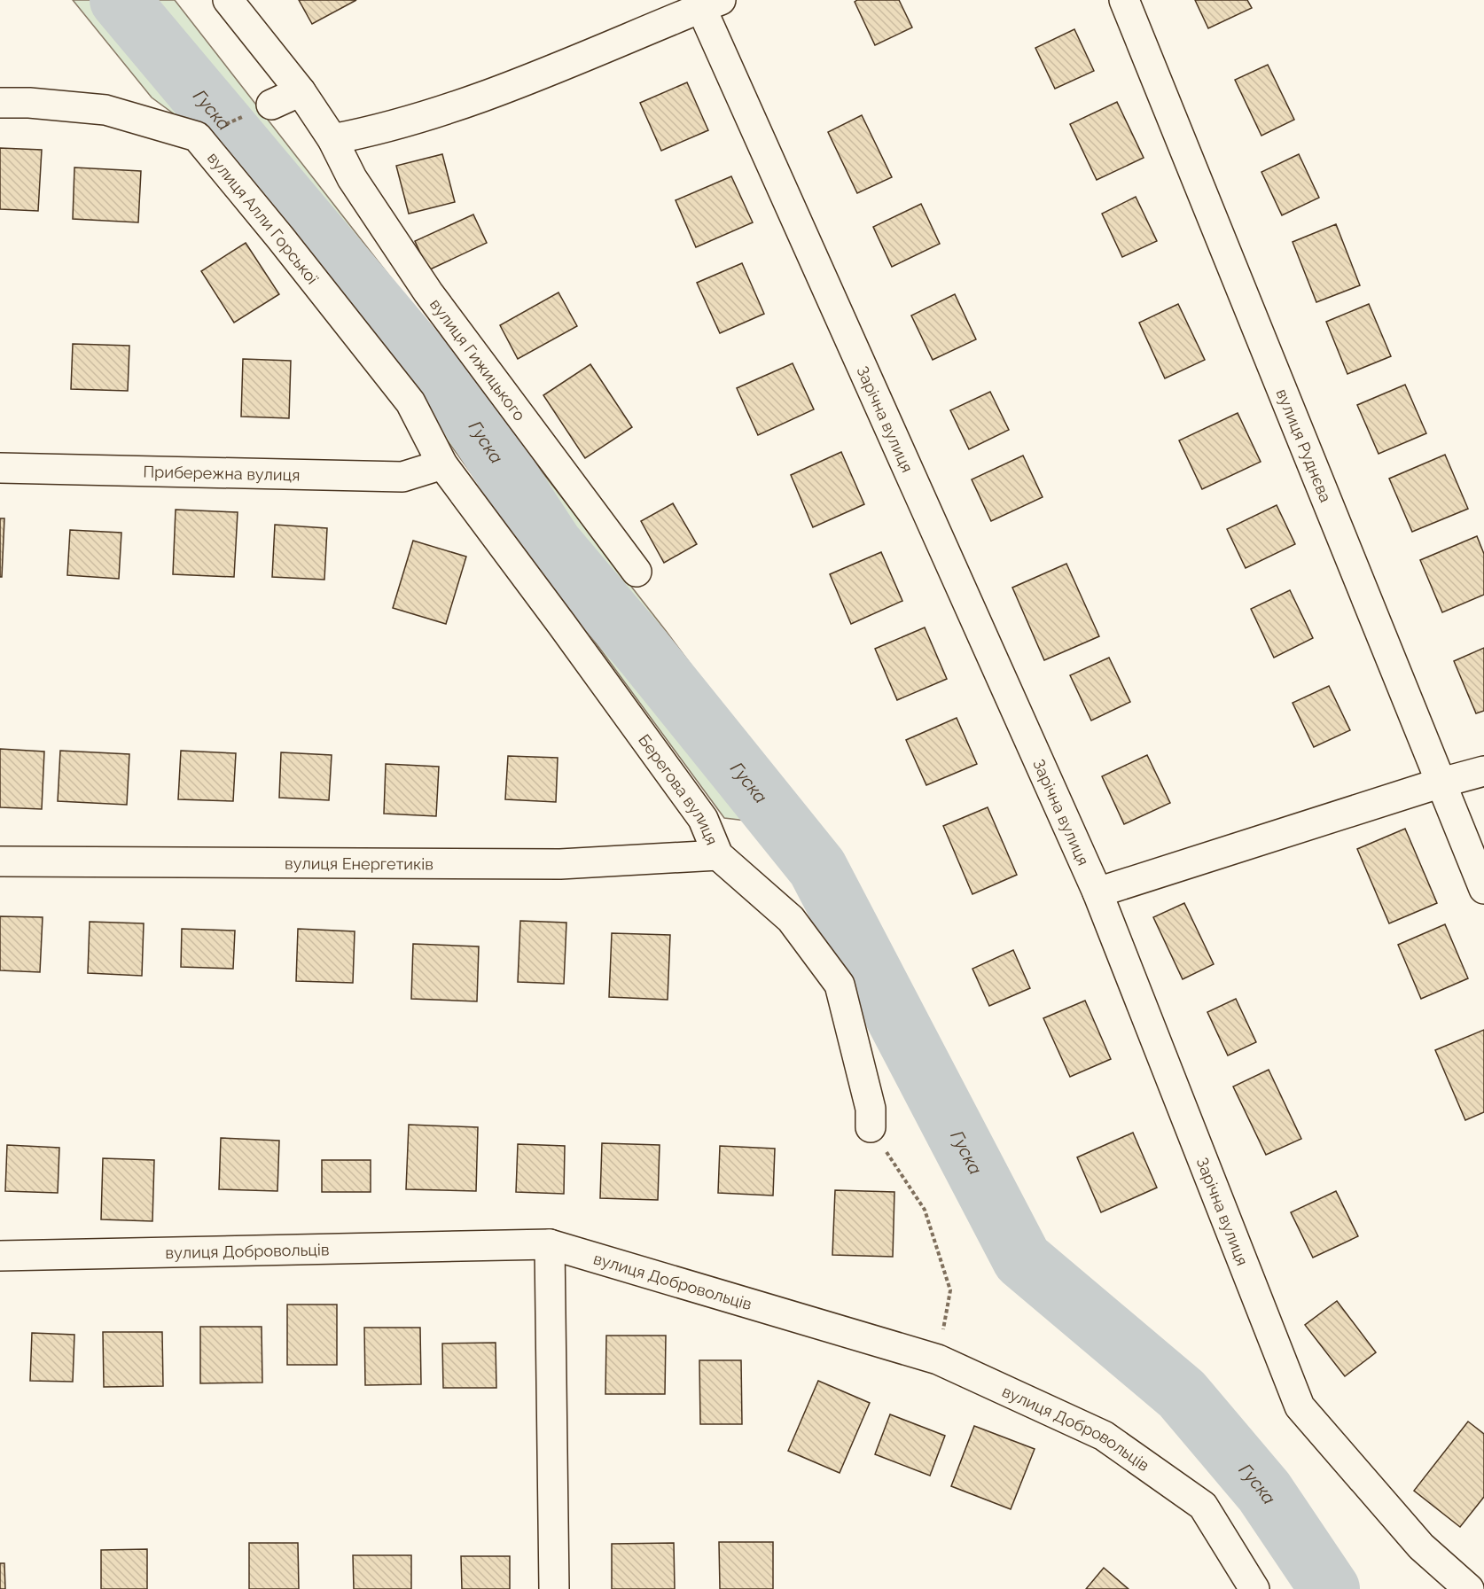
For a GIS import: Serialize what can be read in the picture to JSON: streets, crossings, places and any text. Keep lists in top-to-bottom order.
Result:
{
  "streets": {
    "street": [
      "вулиця Алли Горської",
      "вулиця Гижицького",
      "Зарічна вулиця",
      "вулиця Руднєва",
      "Прибережна вулиця",
      "Берегова вулиця",
      "вулиця Енергетиків",
      "вулиця Добровольців"
    ]
  },
  "crossings": [
    ["вулиця Алли Горської", "Прибережна вулиця"],
    ["вулиця Алли Горської", "Берегова вулиця"],
    ["Прибережна вулиця", "Берегова вулиця"],
    ["Берегова вулиця", "вулиця Енергетиків"]
  ],
  "water": ["Гуска"]
}
